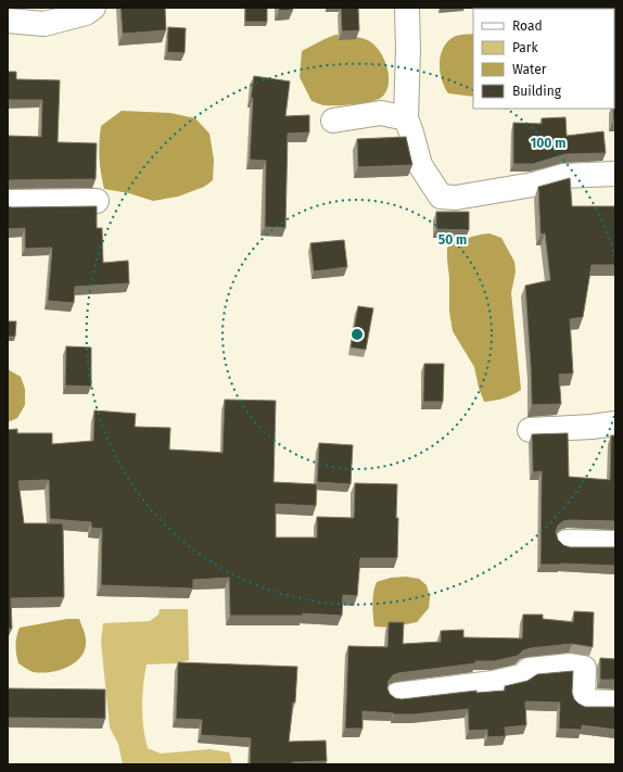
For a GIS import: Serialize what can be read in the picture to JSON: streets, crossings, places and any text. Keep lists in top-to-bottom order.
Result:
{
  "legend": [
    "Road",
    "Park",
    "Water",
    "Building"
  ],
  "rings": ["100 m", "50 m"]
}
